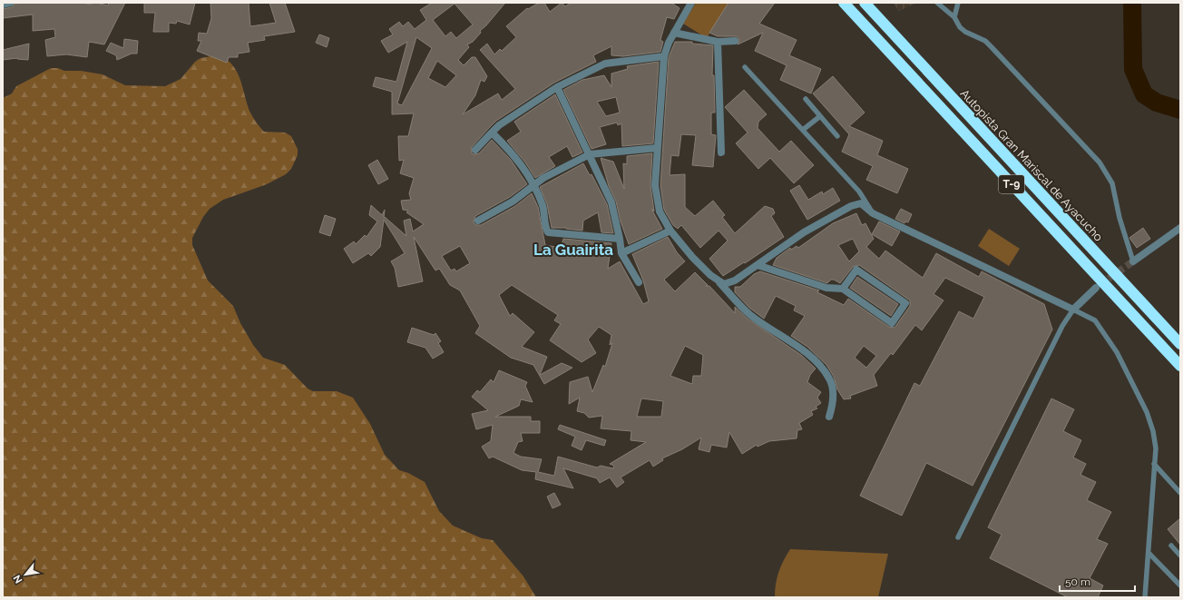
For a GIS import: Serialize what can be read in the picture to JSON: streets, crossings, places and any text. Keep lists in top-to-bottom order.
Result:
{
  "streets": {
    "highway": ["Autopista Gran Mariscal de Ayacucho", "T-9"]
  },
  "districts": ["La Guairita"],
  "scale_bar": "50 m",
  "north": "bottom left"
}
